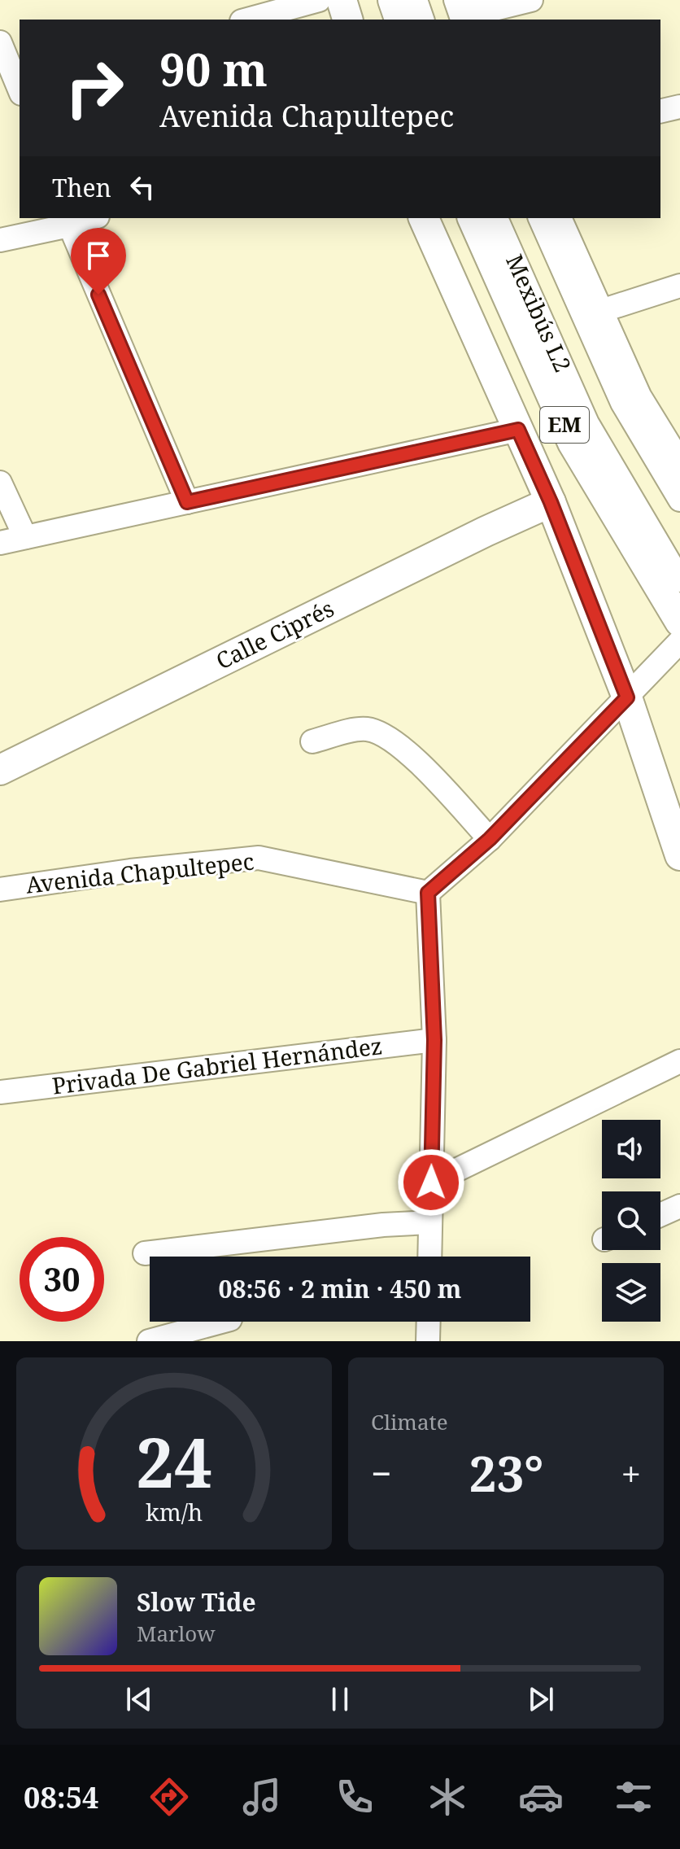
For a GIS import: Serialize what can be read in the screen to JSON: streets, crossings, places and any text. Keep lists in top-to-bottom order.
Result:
{
  "streets": {
    "main road": ["EM", "Calle Ciprés"],
    "street": ["Mexibús L2", "Avenida Chapultepec", "Privada De Gabriel Hernández"]
  },
  "page": {
    "turn": ["90 m", "Avenida Chapultepec"],
    "then": "Then",
    "limit": "30",
    "trip": "08:56 · 2 min · 450 m",
    "tile": "Climate",
    "heat": ["−", "23°", "+"],
    "song": ["Slow Tide", "Marlow"],
    "tabs": "08:54",
    "gauge": ["24", "km/h"]
  }
}
